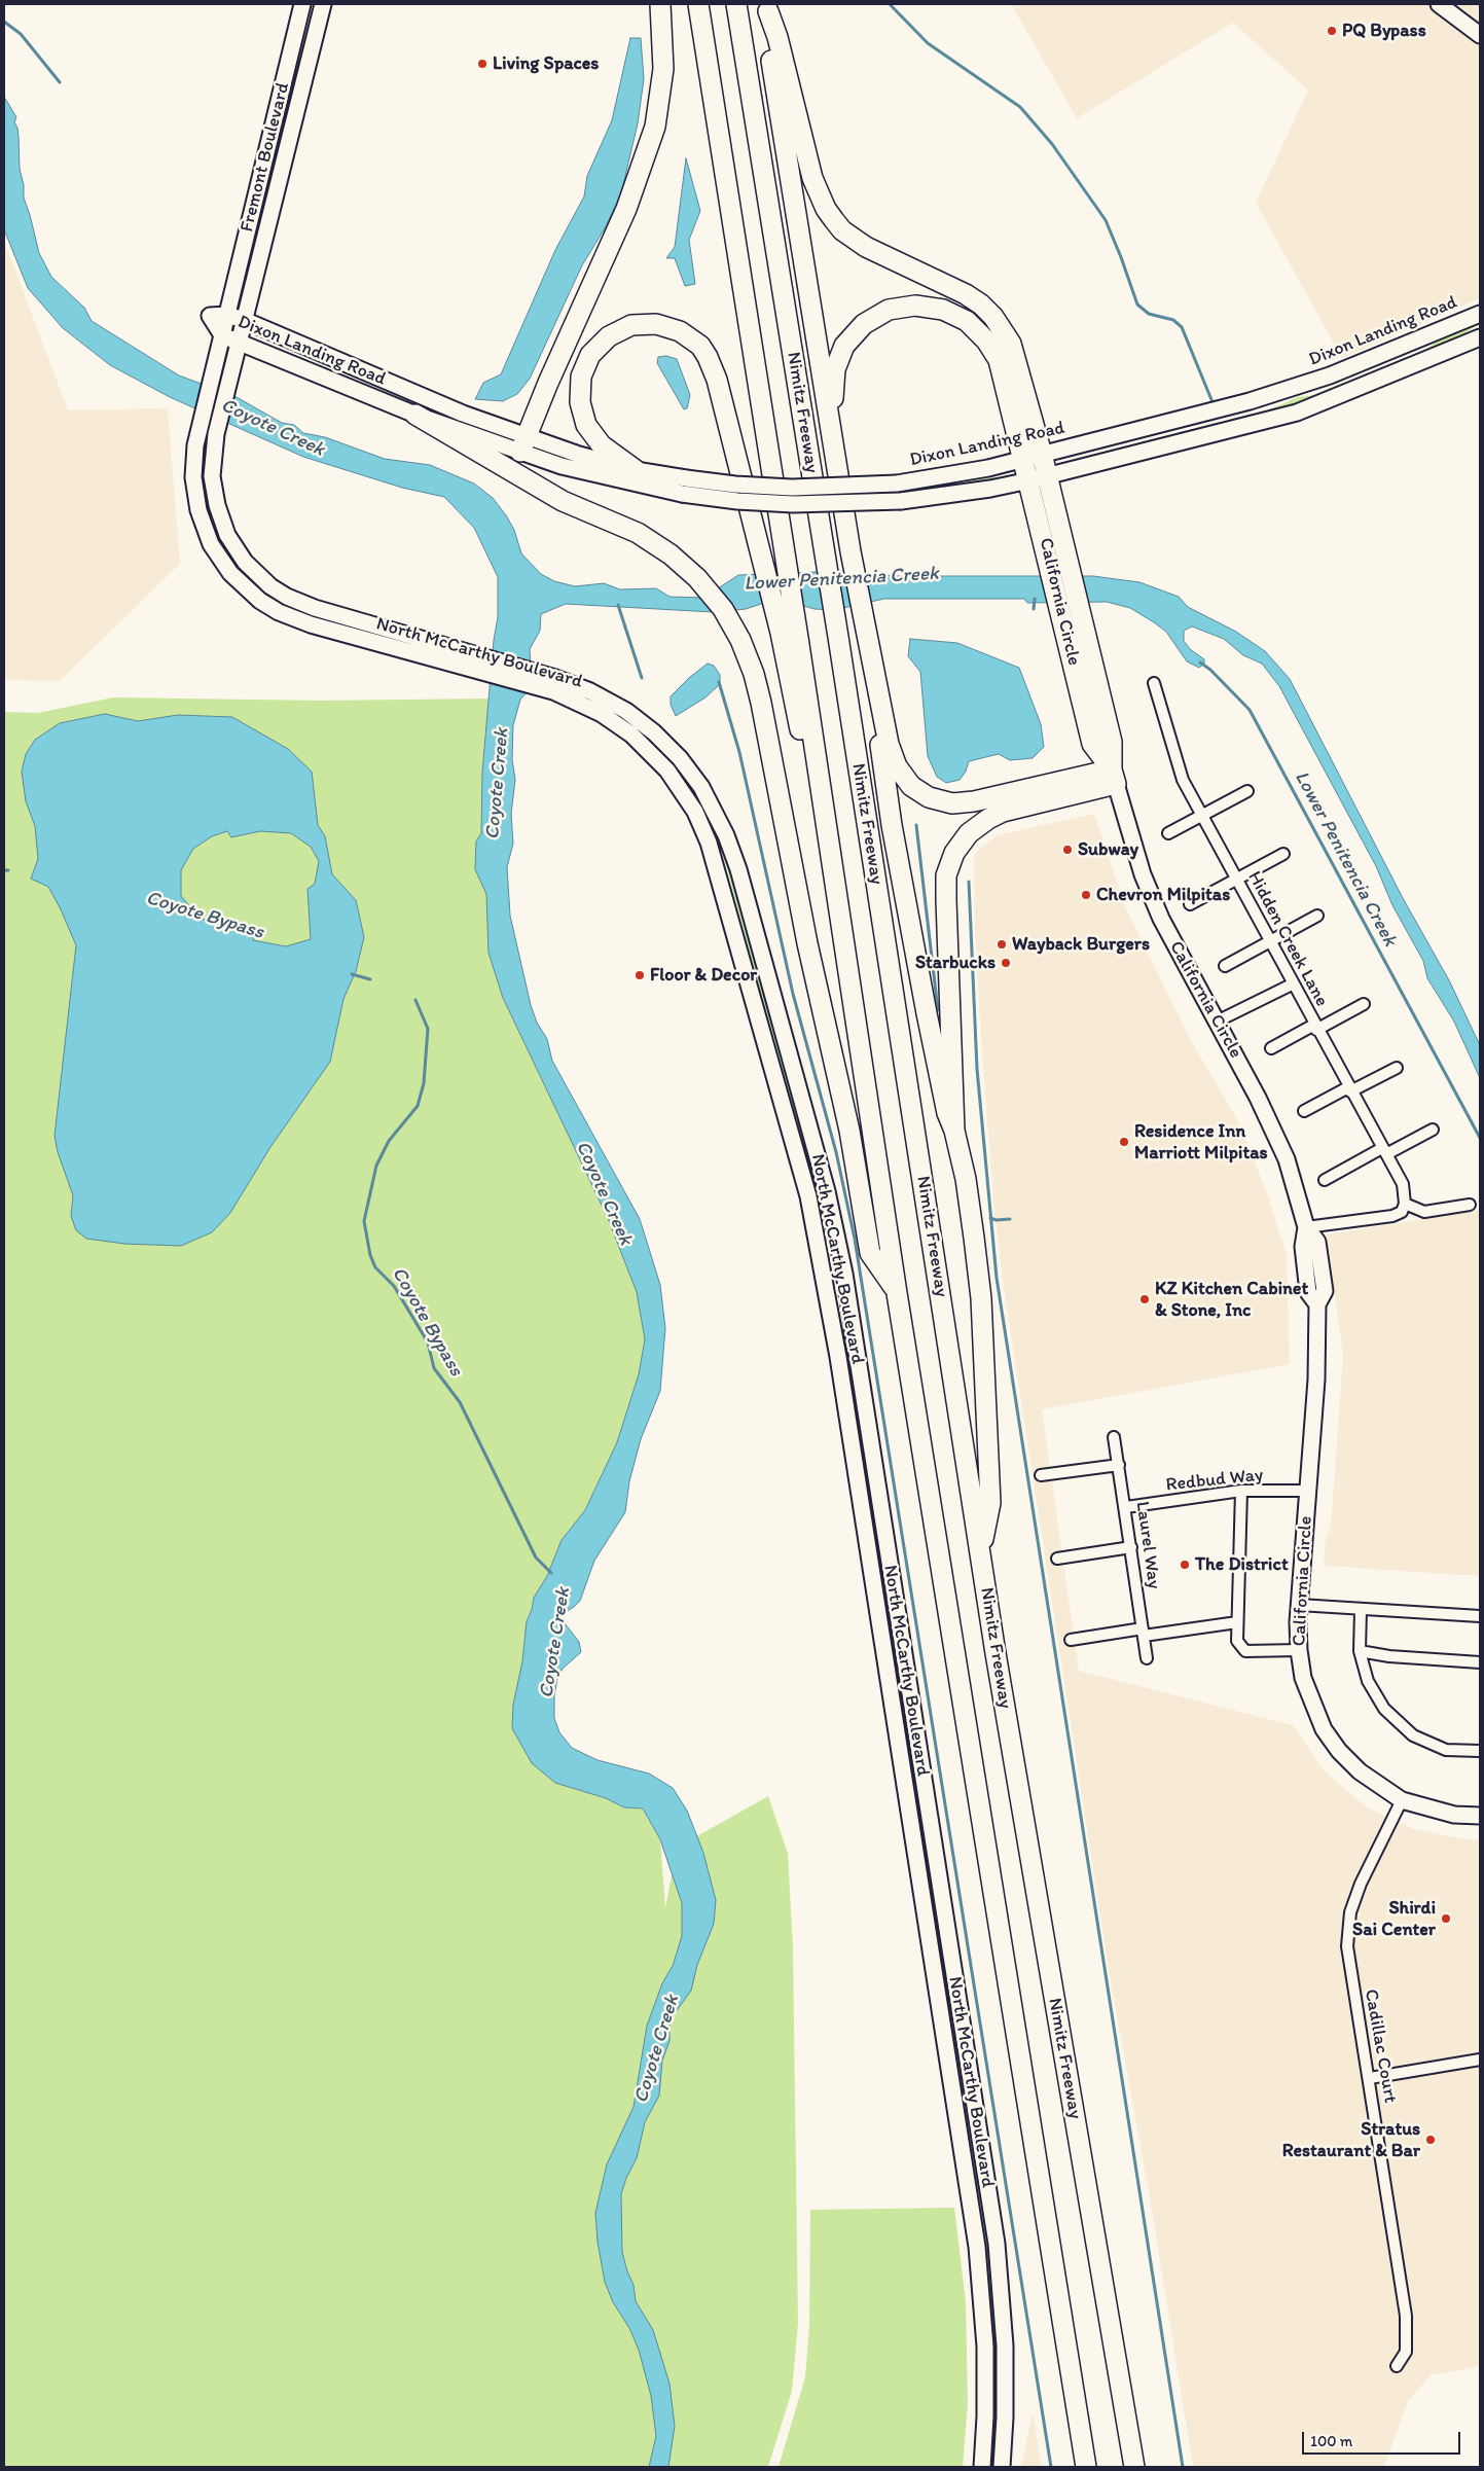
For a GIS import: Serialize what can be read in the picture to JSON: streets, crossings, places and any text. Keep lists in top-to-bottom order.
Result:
{
  "streets": {
    "highway": ["Nimitz Freeway", "California Circle"],
    "main road": ["Fremont Boulevard", "Dixon Landing Road", "North McCarthy Boulevard"],
    "street": [
      "Hidden Creek Lane",
      "Redbud Way",
      "Laurel Way",
      "Cadillac Court"
    ]
  },
  "crossings": [
    ["Fremont Boulevard", "Dixon Landing Road"],
    ["Fremont Boulevard", "North McCarthy Boulevard"],
    ["Dixon Landing Road", "California Circle"],
    ["Dixon Landing Road", "North McCarthy Boulevard"],
    ["California Circle", "Redbud Way"],
    ["California Circle", "Cadillac Court"],
    ["Redbud Way", "Laurel Way"]
  ],
  "water": ["Coyote Creek", "Lower Penitencia Creek", "Coyote Bypass"],
  "places": [
    "PQ Bypass",
    "Living Spaces",
    "Subway",
    "Chevron Milpitas",
    "Wayback Burgers",
    "Starbucks",
    "Floor & Decor",
    "Residence Inn Marriott Milpitas",
    "KZ Kitchen Cabinet & Stone, Inc",
    "The District",
    "Shirdi Sai Center",
    "Stratus Restaurant & Bar"
  ],
  "scale_bar": "100 m"
}
